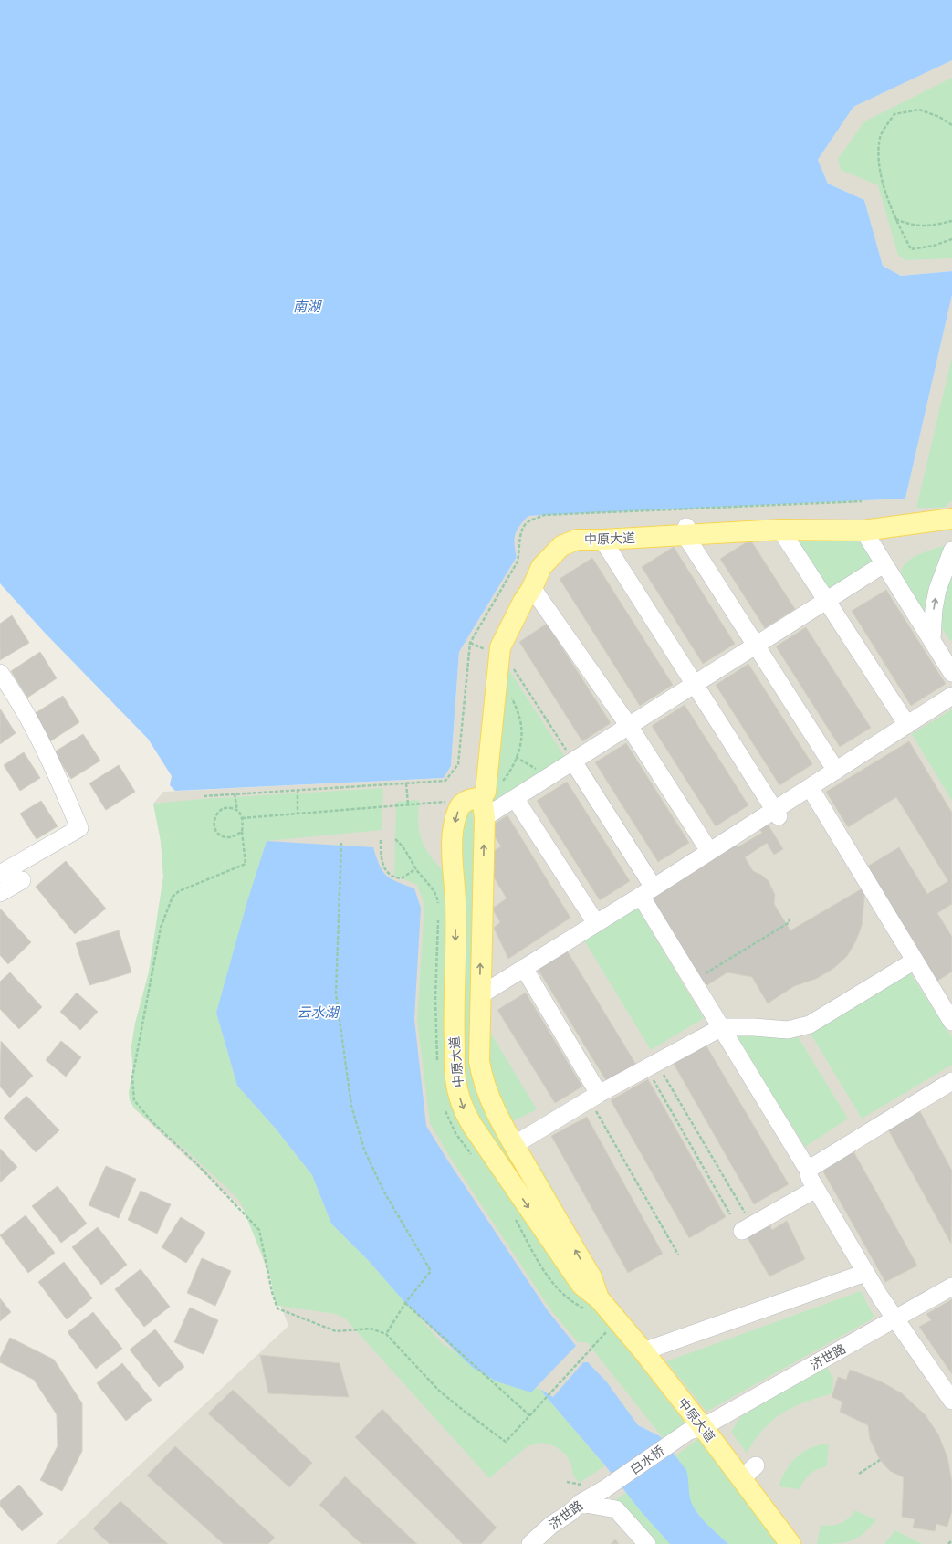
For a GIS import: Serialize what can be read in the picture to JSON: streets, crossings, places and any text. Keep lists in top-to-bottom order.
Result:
{
  "streets": {
    "main road": ["中原大道"],
    "street": ["济世路", "白水桥"]
  },
  "crossings": [
    ["中原大道", "济世路"],
    ["中原大道", "白水桥"],
    ["济世路", "白水桥"]
  ],
  "water": ["南湖", "云水湖"]
}
